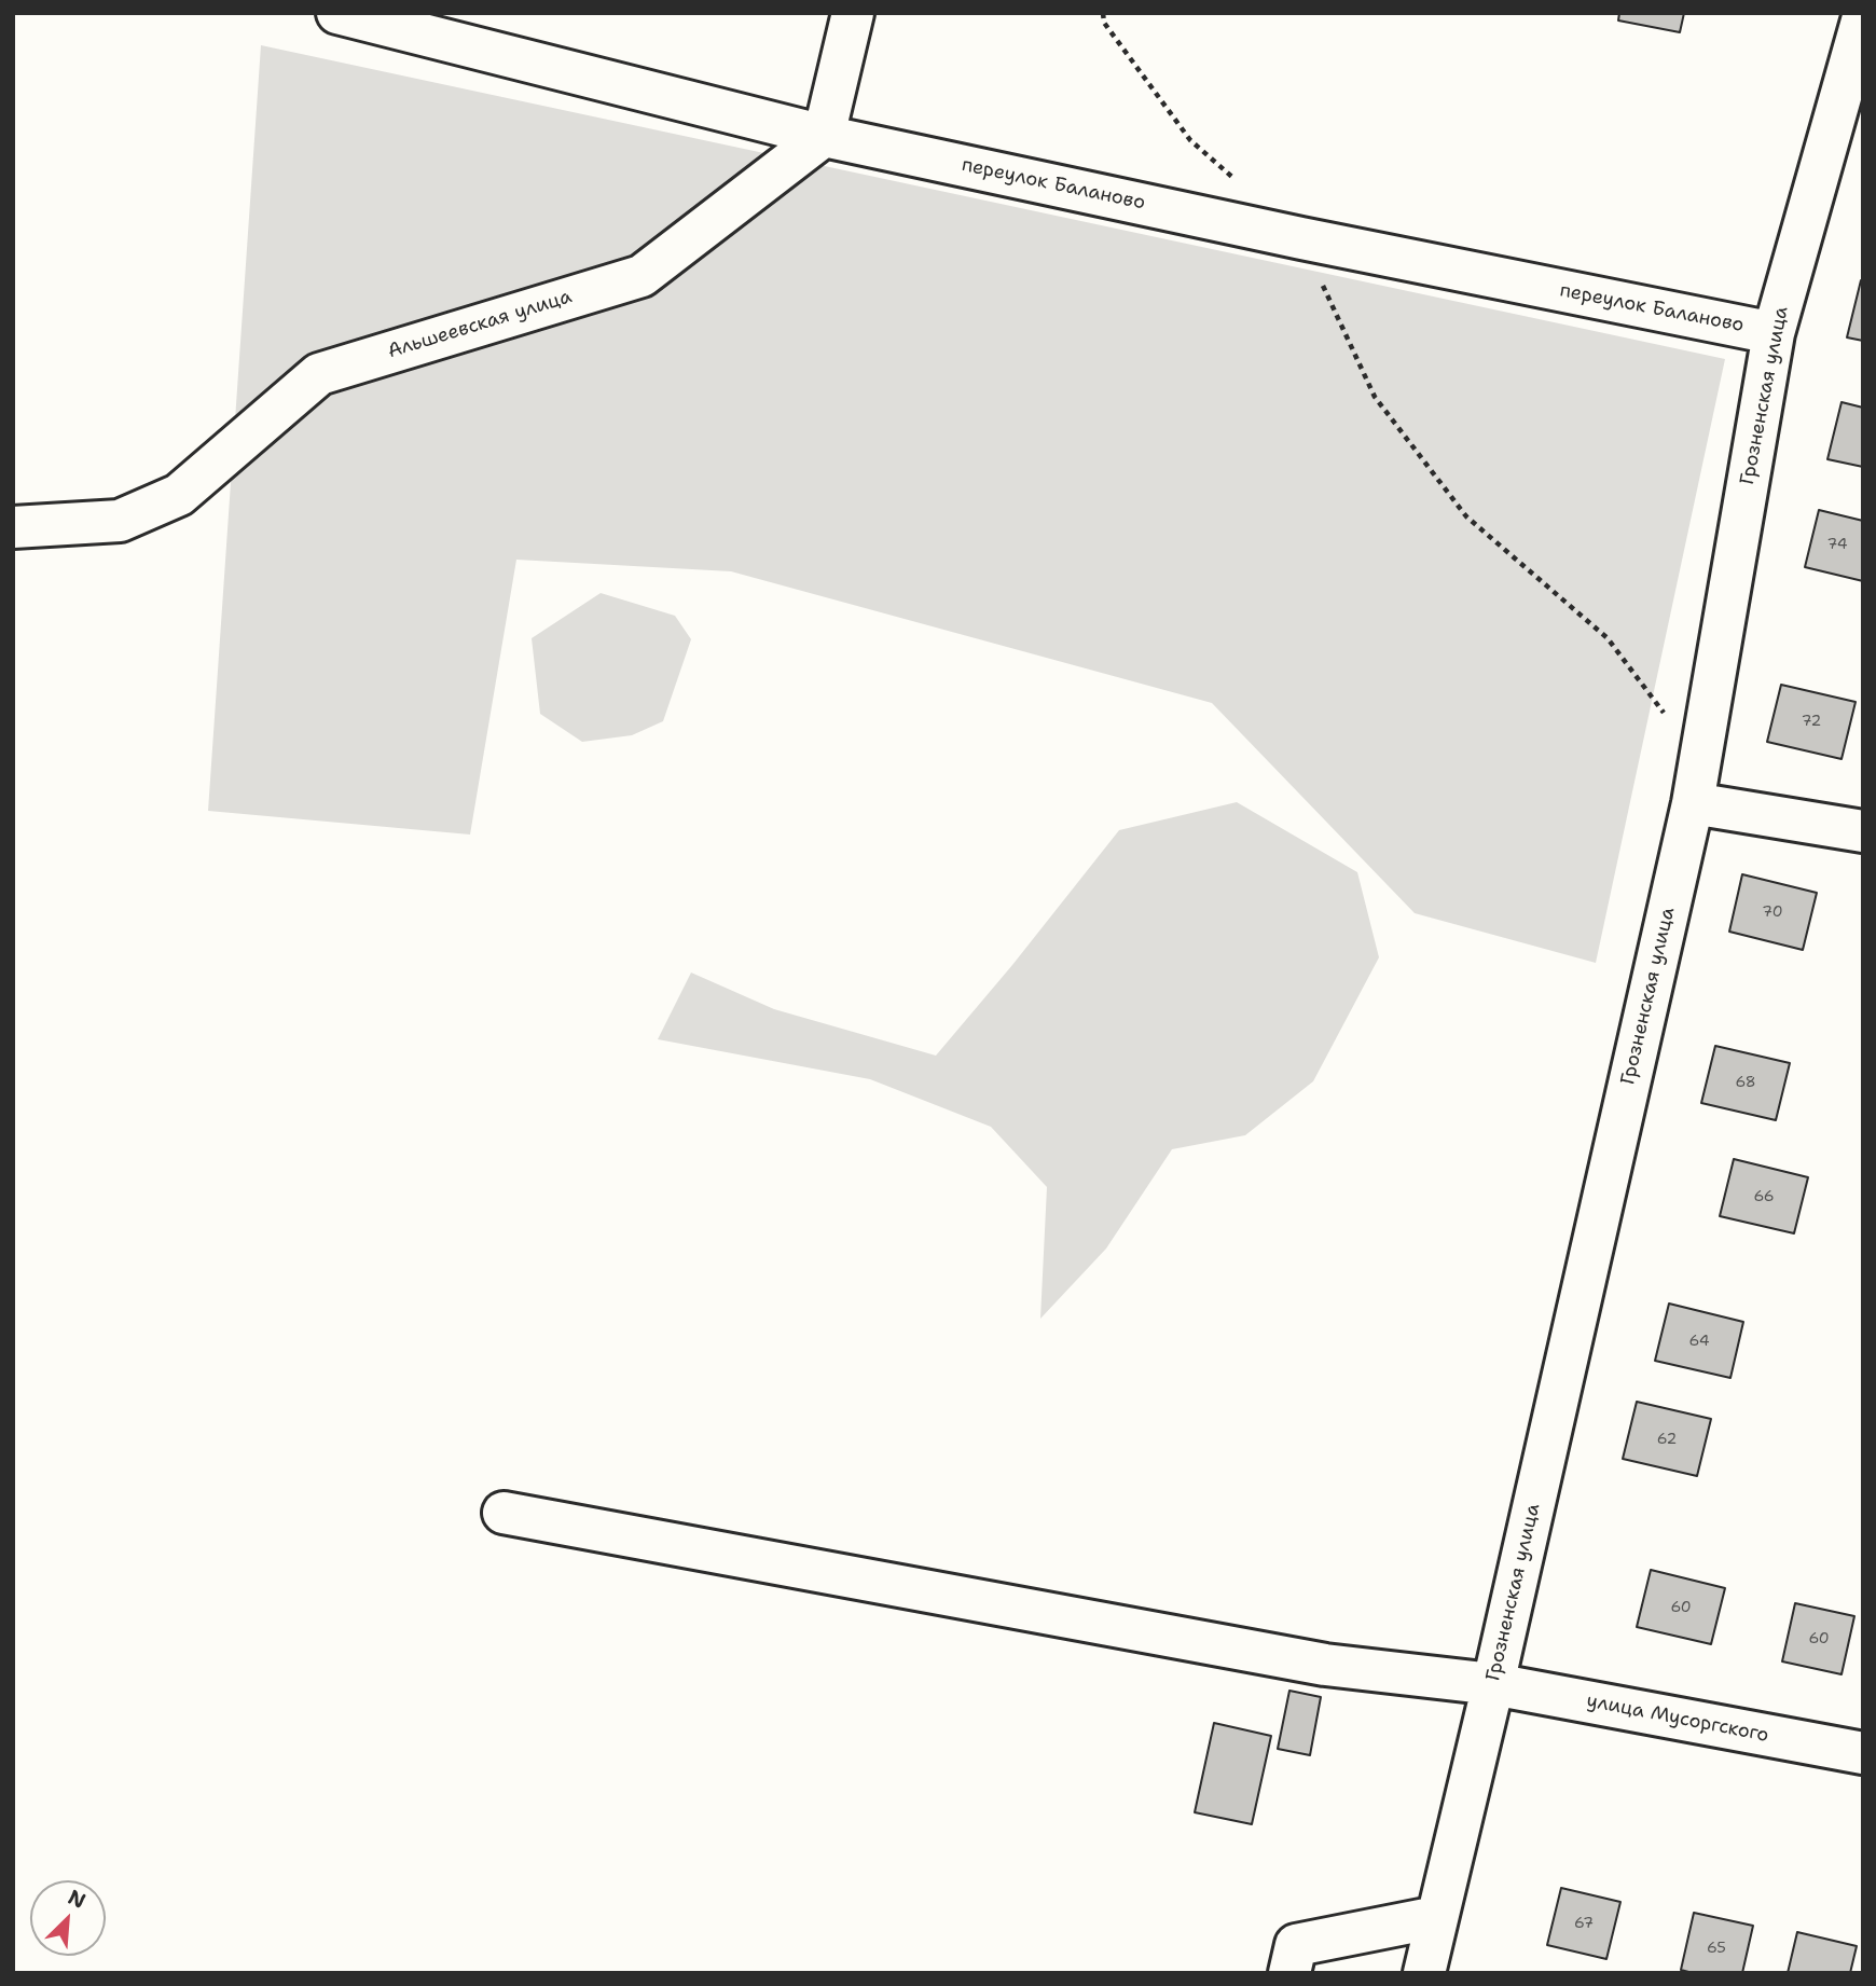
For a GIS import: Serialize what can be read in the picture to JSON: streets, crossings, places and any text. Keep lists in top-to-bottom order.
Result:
{
  "streets": {
    "street": [
      "переулок Баланово",
      "Альшеевская улица",
      "Грозненская улица",
      "улица Мусоргского"
    ]
  },
  "crossings": [
    ["переулок Баланово", "Альшеевская улица"],
    ["переулок Баланово", "Грозненская улица"],
    ["Грозненская улица", "улица Мусоргского"]
  ],
  "house_numbers": [
    "74",
    "72",
    "70",
    "68",
    "66",
    "64",
    "62",
    "60",
    "60",
    "67",
    "65"
  ],
  "north": "top right"
}
